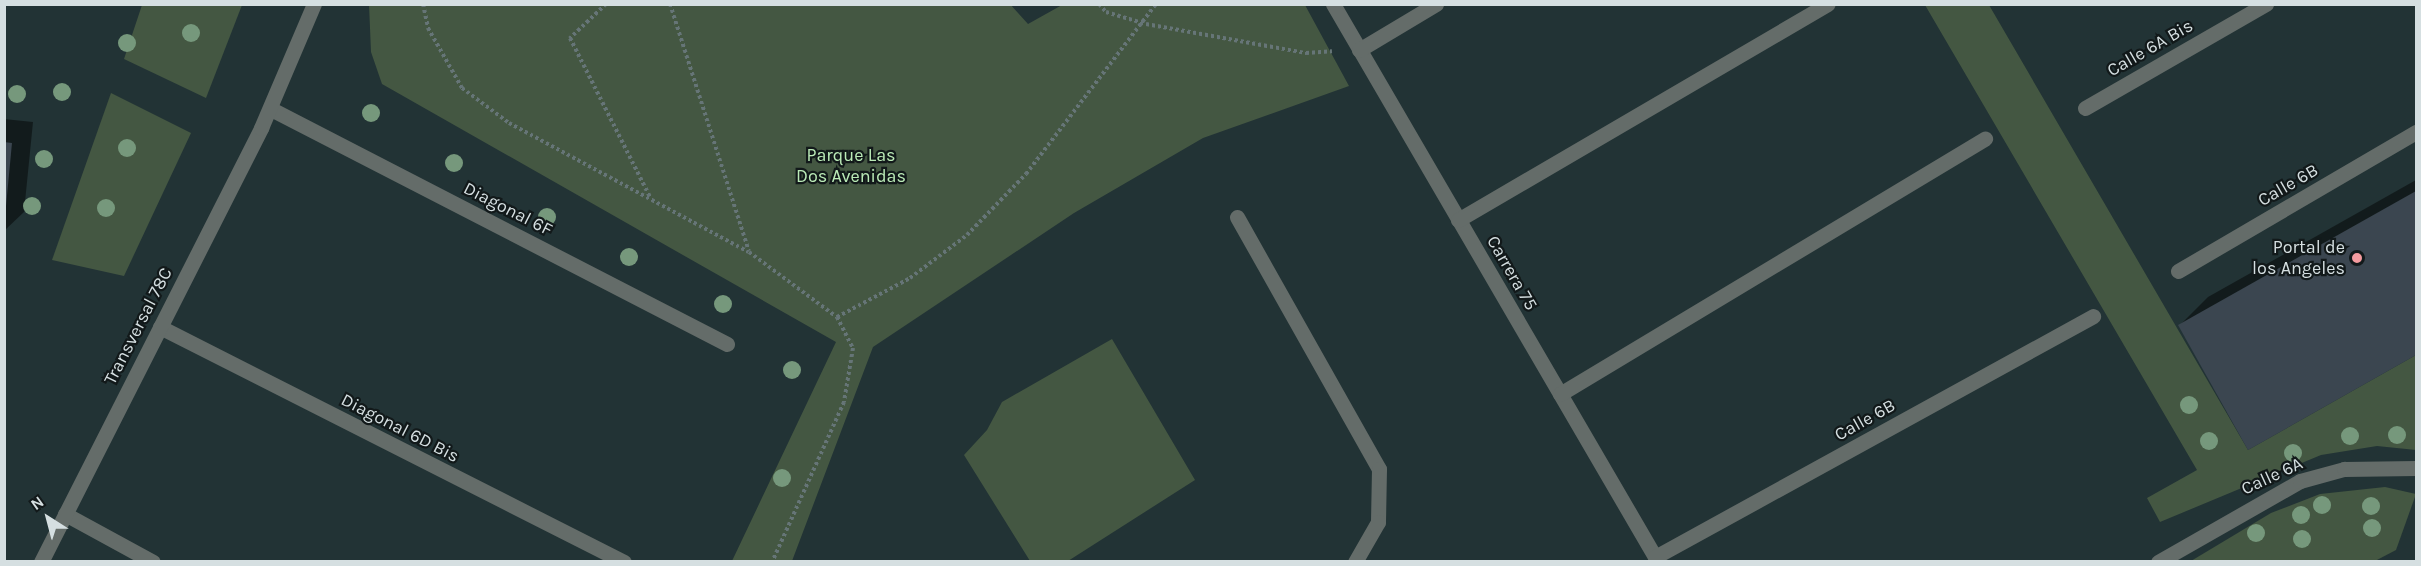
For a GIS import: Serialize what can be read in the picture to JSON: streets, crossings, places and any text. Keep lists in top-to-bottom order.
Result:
{
  "streets": {
    "street": [
      "Calle 6A Bis",
      "Calle 6B",
      "Diagonal 6F",
      "Carrera 75",
      "Transversal 78C",
      "Diagonal 6D Bis",
      "Calle 6A"
    ]
  },
  "crossings": [
    ["Calle 6B", "Carrera 75"],
    ["Diagonal 6F", "Transversal 78C"],
    ["Transversal 78C", "Diagonal 6D Bis"]
  ],
  "parks": ["Parque Las Dos Avenidas"],
  "places": ["Portal de los Angeles"],
  "north": "top left"
}
